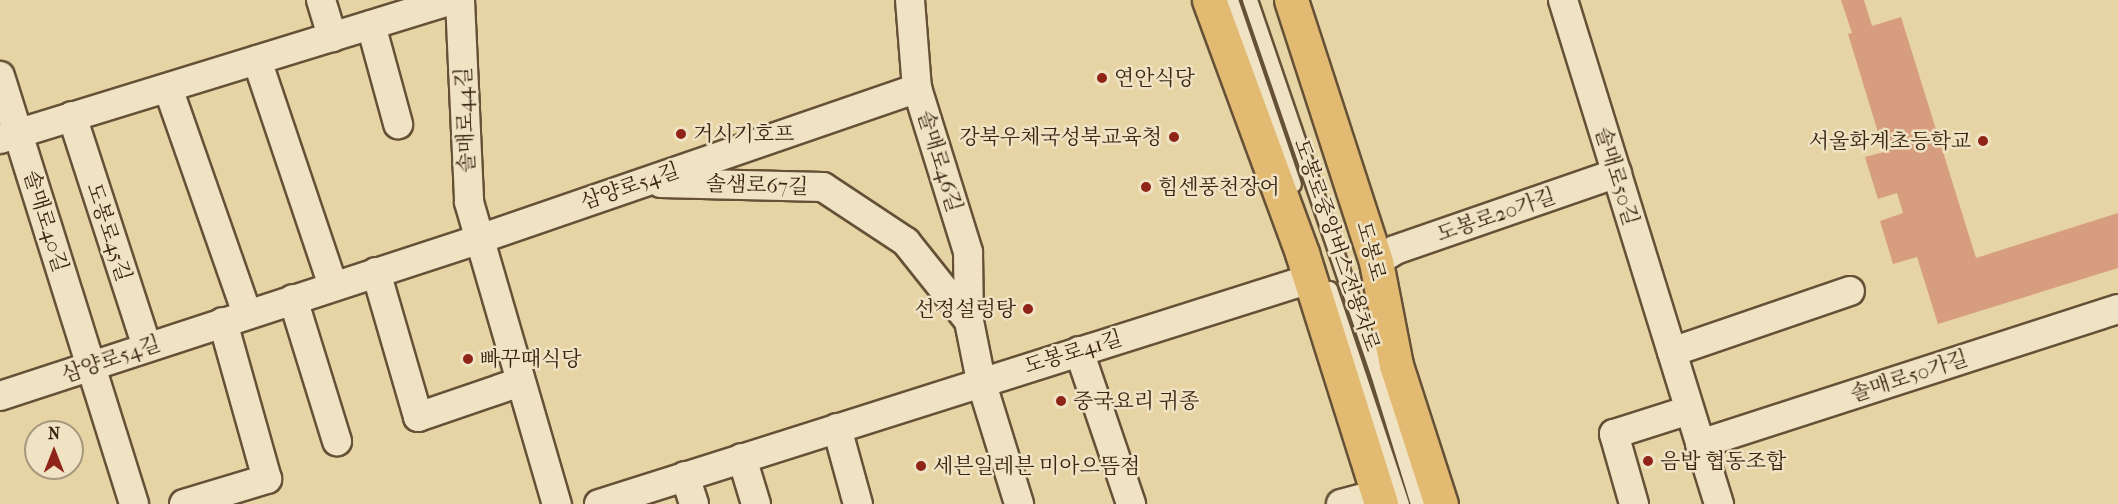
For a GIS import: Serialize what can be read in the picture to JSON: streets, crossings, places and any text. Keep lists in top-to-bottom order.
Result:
{
  "streets": {
    "main road": ["도봉로"],
    "street": [
      "솔매로44길",
      "솔매로46길",
      "솔매로50길",
      "솔샘로67길",
      "삼양로54길",
      "도봉로20가길",
      "솔매로40길",
      "도봉로45길",
      "도봉로41길",
      "솔매로50가길"
    ],
    "lane": ["도봉로중앙버스전용차로"]
  },
  "crossings": [
    ["솔매로44길", "삼양로54길"],
    ["솔매로46길", "솔샘로67길"],
    ["솔매로46길", "삼양로54길"],
    ["솔매로50길", "도봉로20가길"],
    ["솔매로50길", "솔매로50가길"],
    ["솔샘로67길", "삼양로54길"],
    ["솔샘로67길", "도봉로41길"],
    ["삼양로54길", "솔매로40길"],
    ["삼양로54길", "도봉로45길"],
    ["도봉로20가길", "도봉로"]
  ],
  "places": [
    "연안식당",
    "거시기호프",
    "강북우체국성북교육청",
    "서울화계초등학교",
    "힘센풍천장어",
    "선정설렁탕",
    "빠꾸때식당",
    "중국요리 귀종",
    "음밥 협동조합",
    "세븐일레븐 미아으뜸점"
  ],
  "north": "top"
}
